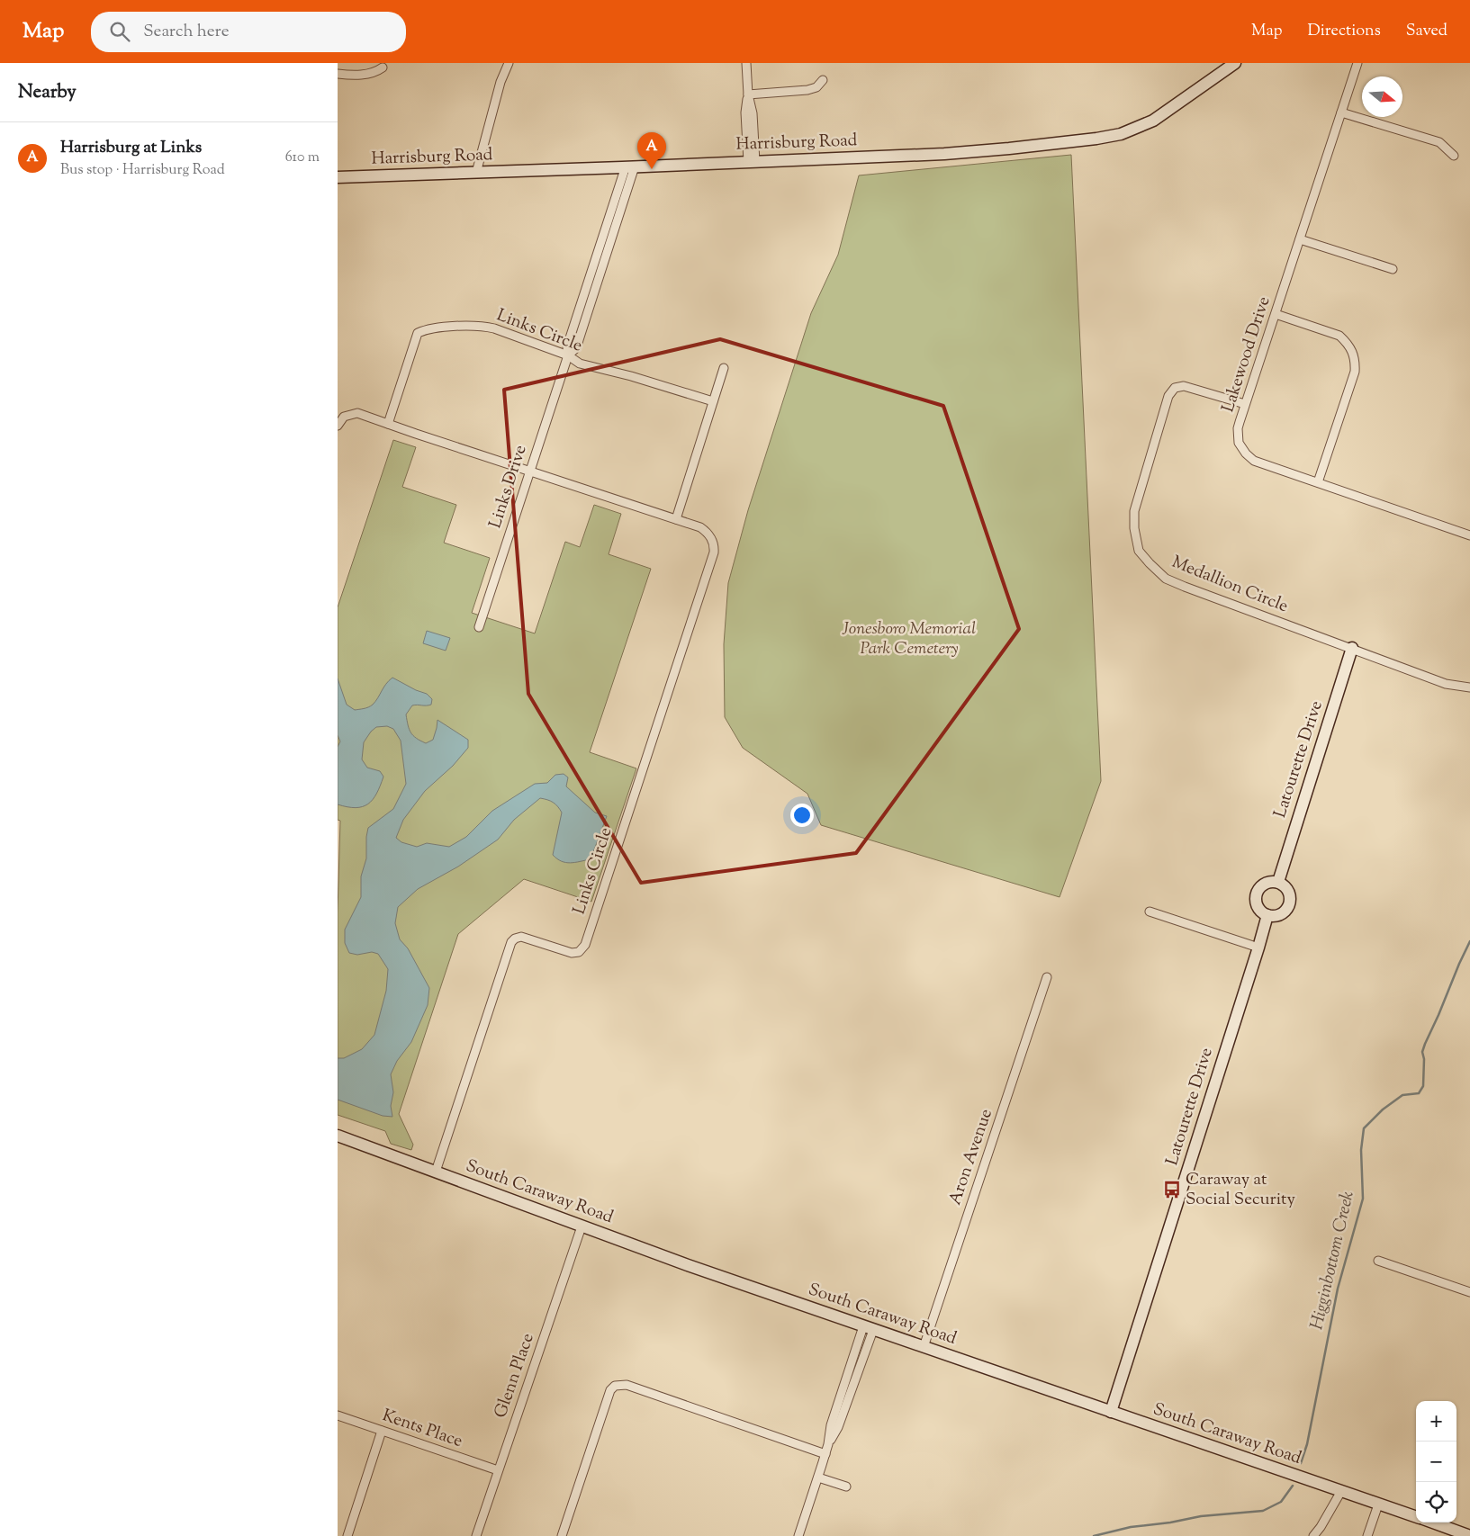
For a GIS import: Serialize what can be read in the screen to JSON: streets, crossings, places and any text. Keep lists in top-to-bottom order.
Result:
{
  "streets": {
    "street": [
      "Harrisburg Road",
      "Links Circle",
      "Lakewood Drive",
      "Links Drive",
      "Medallion Circle",
      "Latourette Drive",
      "Aron Avenue",
      "South Caraway Road",
      "Glenn Place",
      "Kents Place"
    ]
  },
  "crossings": [
    ["Harrisburg Road", "Links Drive"],
    ["Links Circle", "Links Drive"],
    ["Links Circle", "South Caraway Road"],
    ["Lakewood Drive", "Medallion Circle"],
    ["Medallion Circle", "Latourette Drive"],
    ["Latourette Drive", "South Caraway Road"],
    ["Aron Avenue", "South Caraway Road"],
    ["South Caraway Road", "Glenn Place"],
    ["Glenn Place", "Kents Place"]
  ],
  "water": ["Higginbottom Creek"],
  "parks": ["Jonesboro Memorial Park Cemetery"],
  "places": {
    "bus stop": ["Caraway at Social Security"]
  },
  "north": "right",
  "page": {
    "header": "Map",
    "search": "Search here",
    "nav": ["Map", "Directions", "Saved"],
    "heading": "Nearby",
    "list": [
      {
        "mark": "A",
        "name": "Harrisburg at Links",
        "note": "Bus stop · Harrisburg Road",
        "value": "610 m"
      }
    ],
    "pins": "A",
    "map_buttons": ["+", "−"]
  }
}
